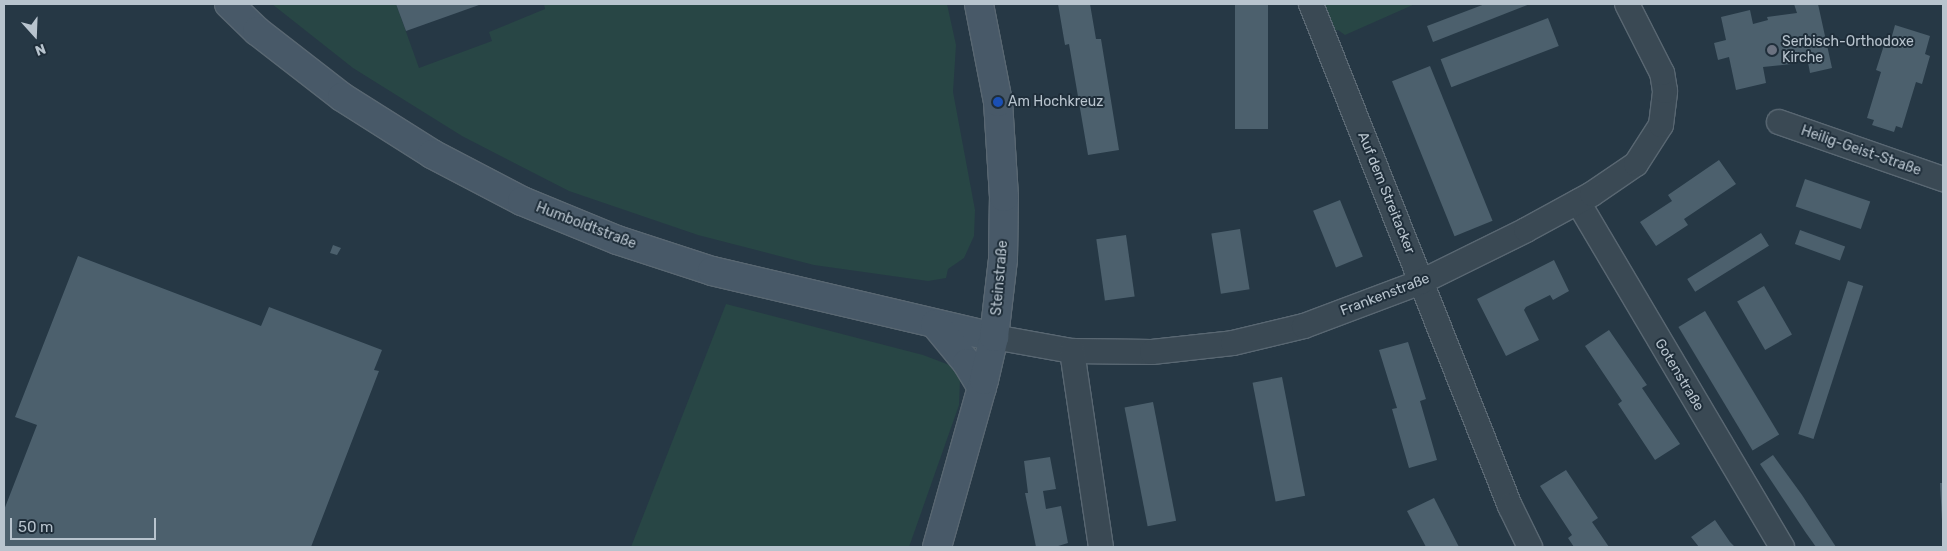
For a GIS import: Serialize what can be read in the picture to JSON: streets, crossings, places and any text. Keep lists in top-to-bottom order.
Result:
{
  "streets": {
    "street": [
      "Heilig-Geist-Straße",
      "Auf dem Streitacker",
      "Humboldtstraße",
      "Steinstraße",
      "Frankenstraße",
      "Gotenstraße"
    ]
  },
  "crossings": [
    ["Auf dem Streitacker", "Frankenstraße"],
    ["Humboldtstraße", "Steinstraße"],
    ["Humboldtstraße", "Frankenstraße"],
    ["Steinstraße", "Frankenstraße"],
    ["Frankenstraße", "Gotenstraße"]
  ],
  "places": ["Serbisch-Orthodoxe Kirche", "Am Hochkreuz"],
  "scale_bar": "50 m",
  "north": "bottom"
}
